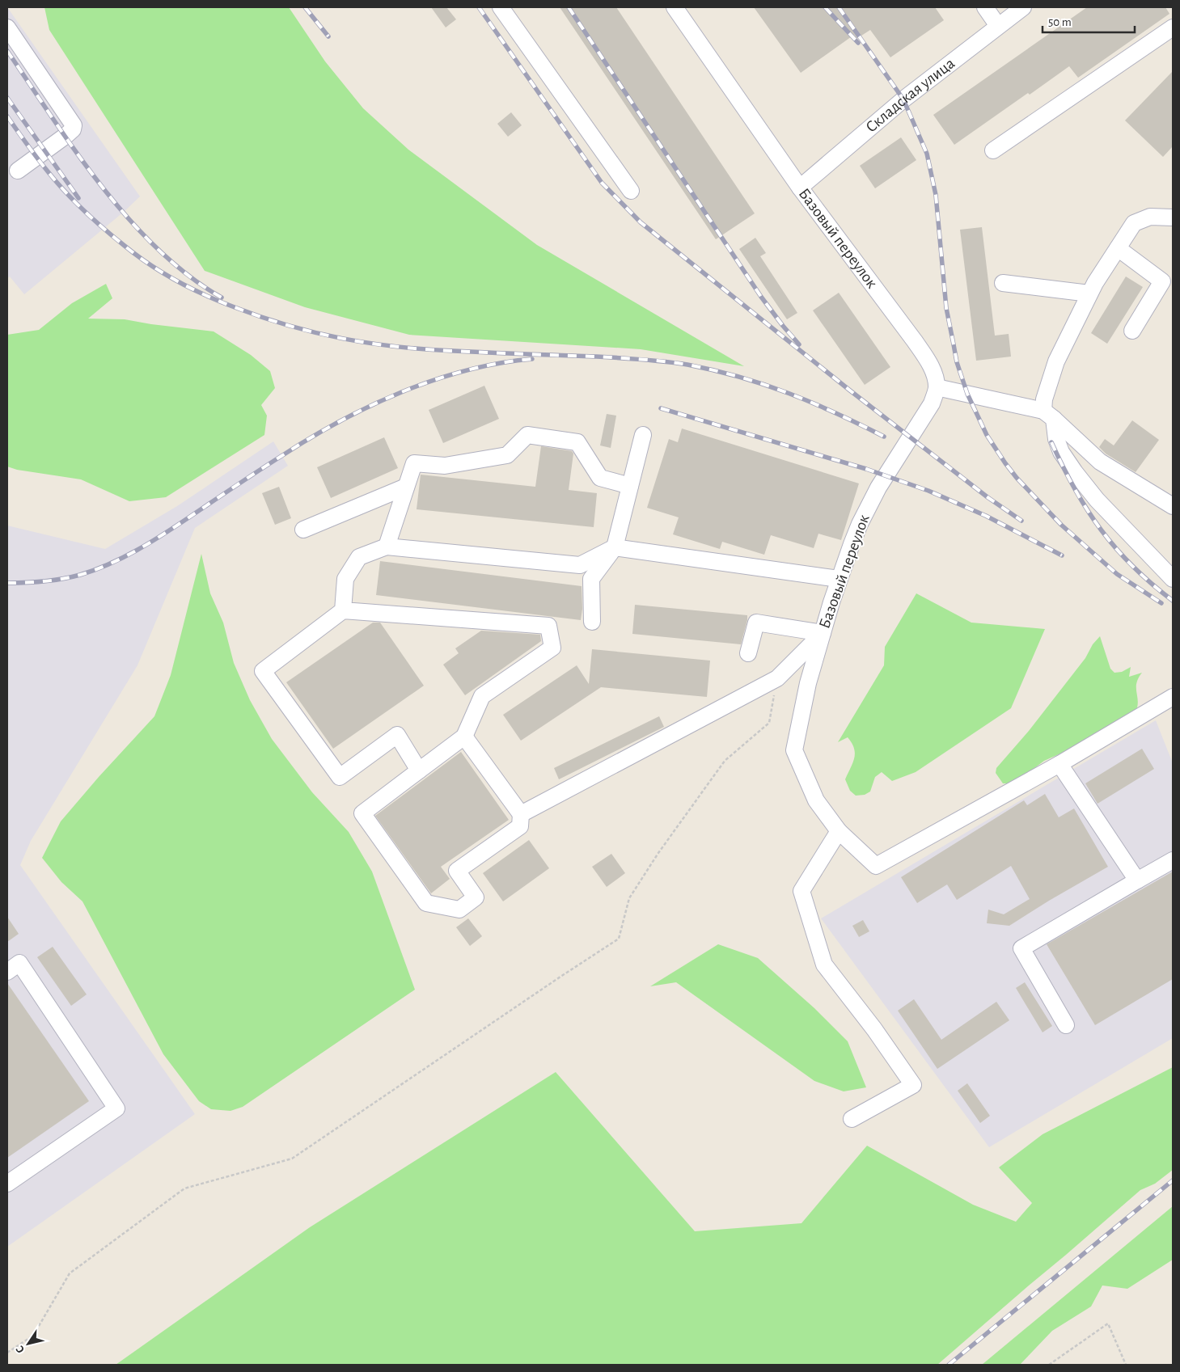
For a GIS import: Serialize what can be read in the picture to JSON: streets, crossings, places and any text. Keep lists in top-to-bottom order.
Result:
{
  "streets": {
    "street": ["Складская улица", "Базовый переулок"]
  },
  "crossings": [
    ["Складская улица", "Базовый переулок"]
  ],
  "scale_bar": "50 m",
  "north": "bottom left"
}
